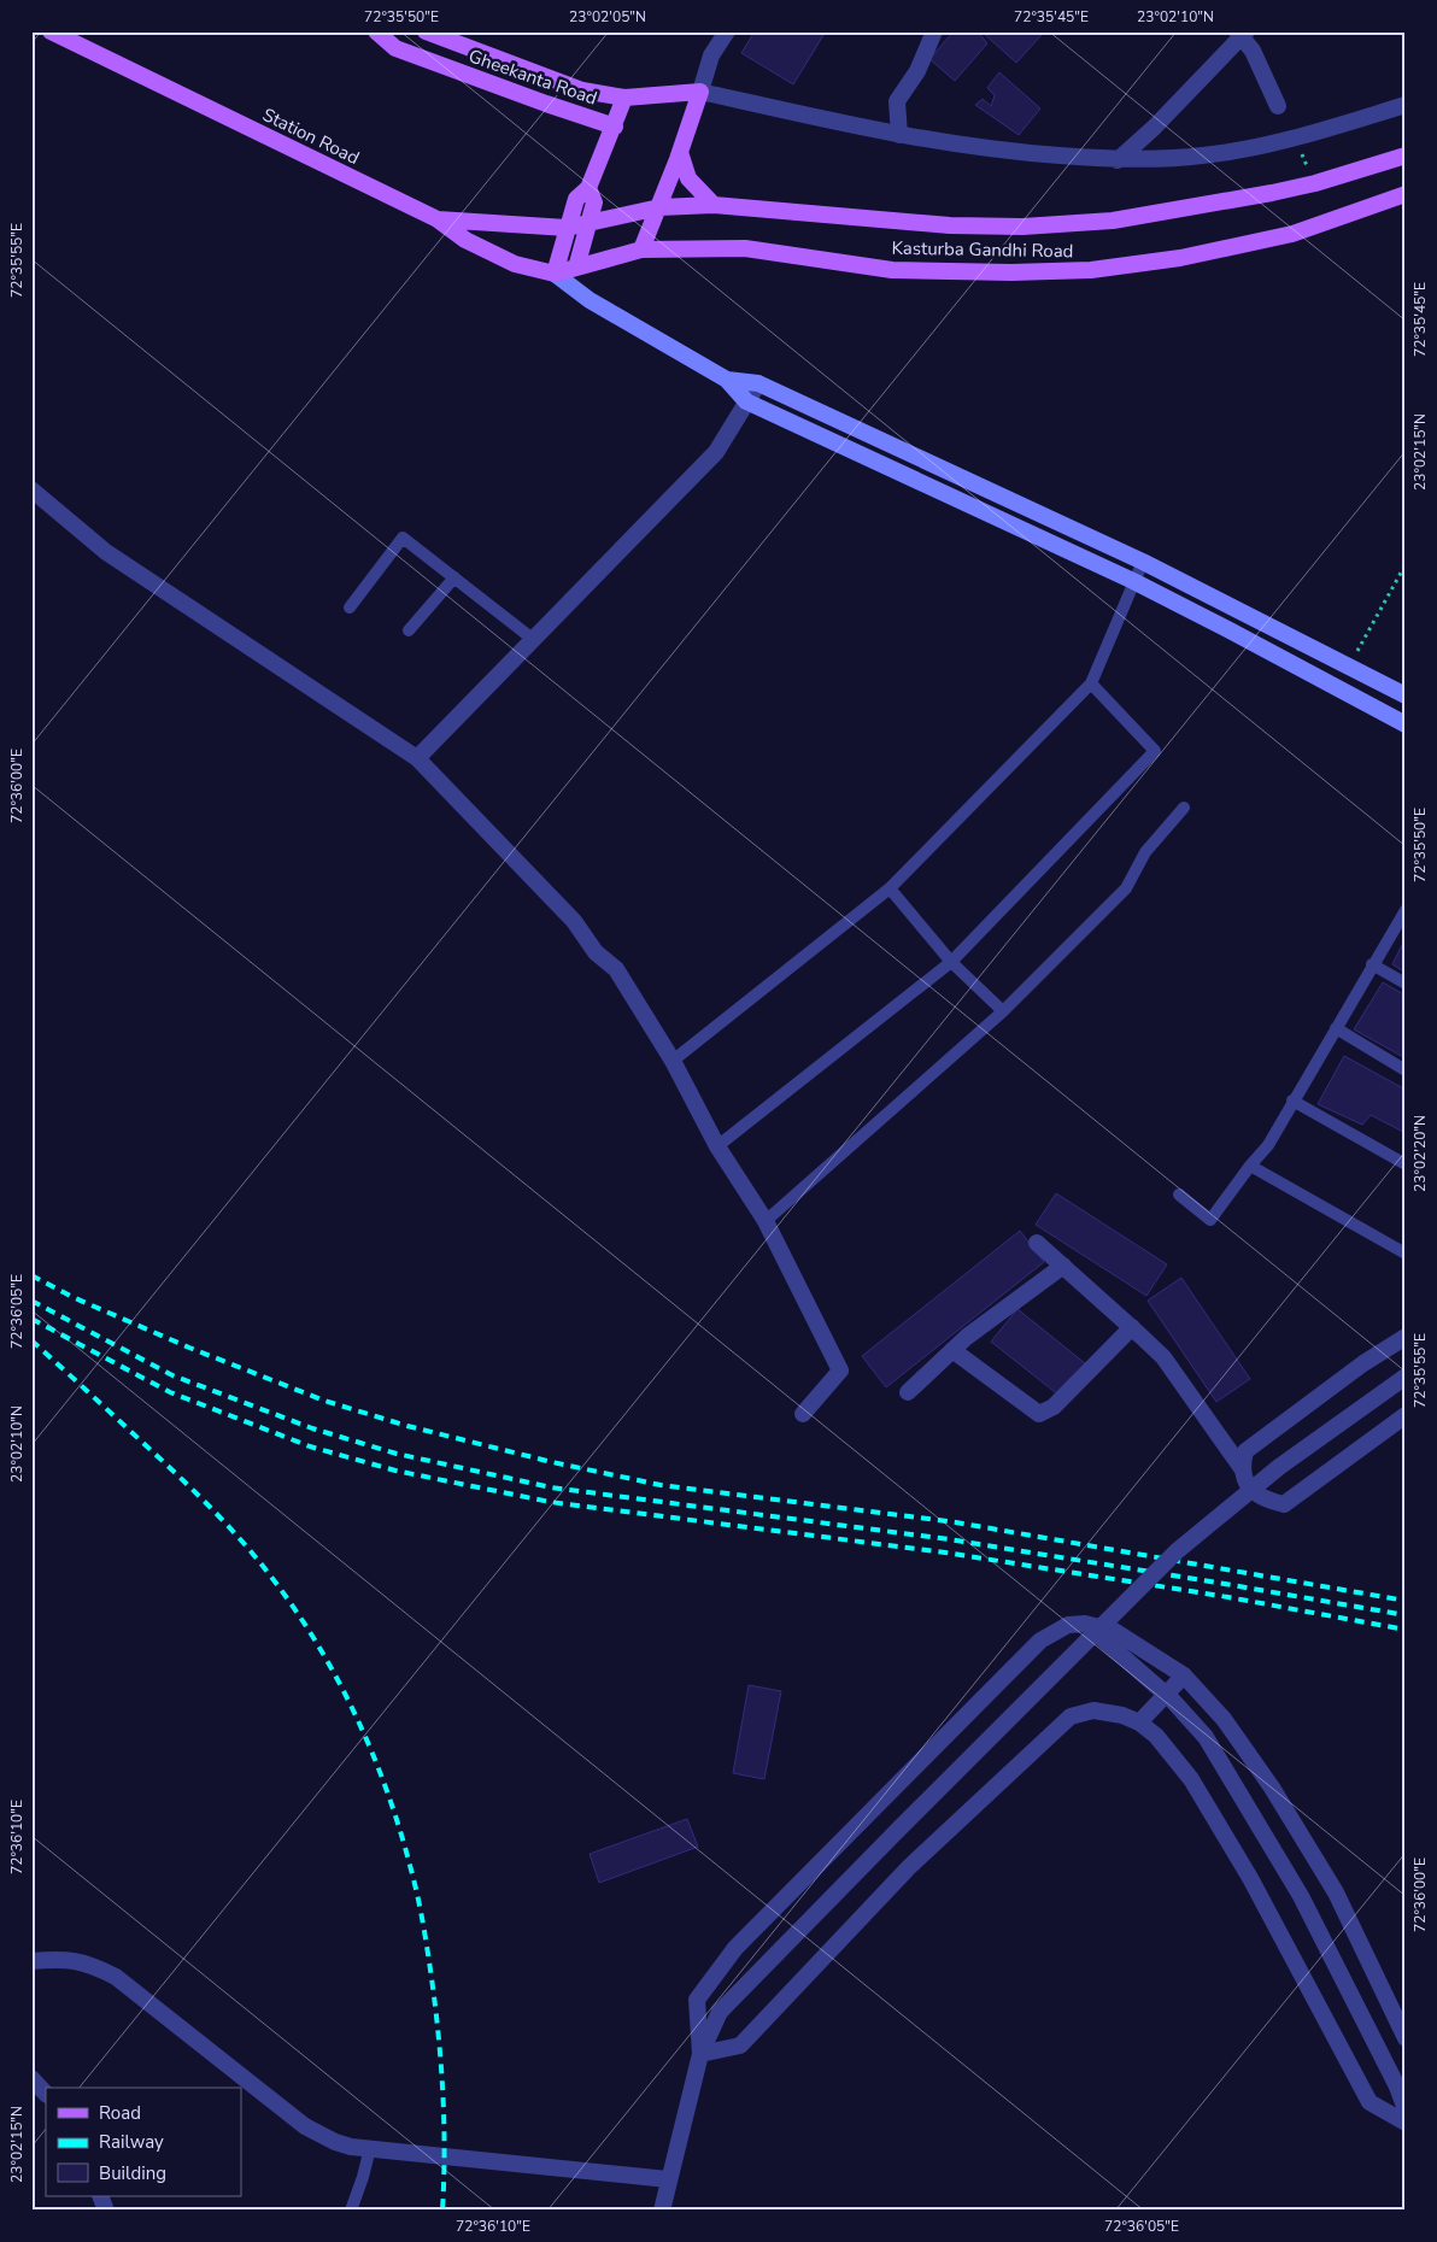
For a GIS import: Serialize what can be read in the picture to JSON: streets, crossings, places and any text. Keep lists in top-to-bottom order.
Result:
{
  "streets": {
    "main road": ["Gheekanta Road", "Station Road", "Kasturba Gandhi Road"]
  },
  "crossings": [
    ["Gheekanta Road", "Kasturba Gandhi Road"],
    ["Station Road", "Kasturba Gandhi Road"]
  ],
  "legend": ["Road", "Railway", "Building"],
  "coordinates": [
    "72°35'50\"E",
    "23°02'05\"N",
    "72°35'45\"E",
    "23°02'10\"N",
    "72°35'55\"E",
    "23°02'15\"N",
    "72°36'00\"E",
    "23°02'20\"N",
    "72°36'05\"E",
    "72°36'10\"E"
  ]
}
